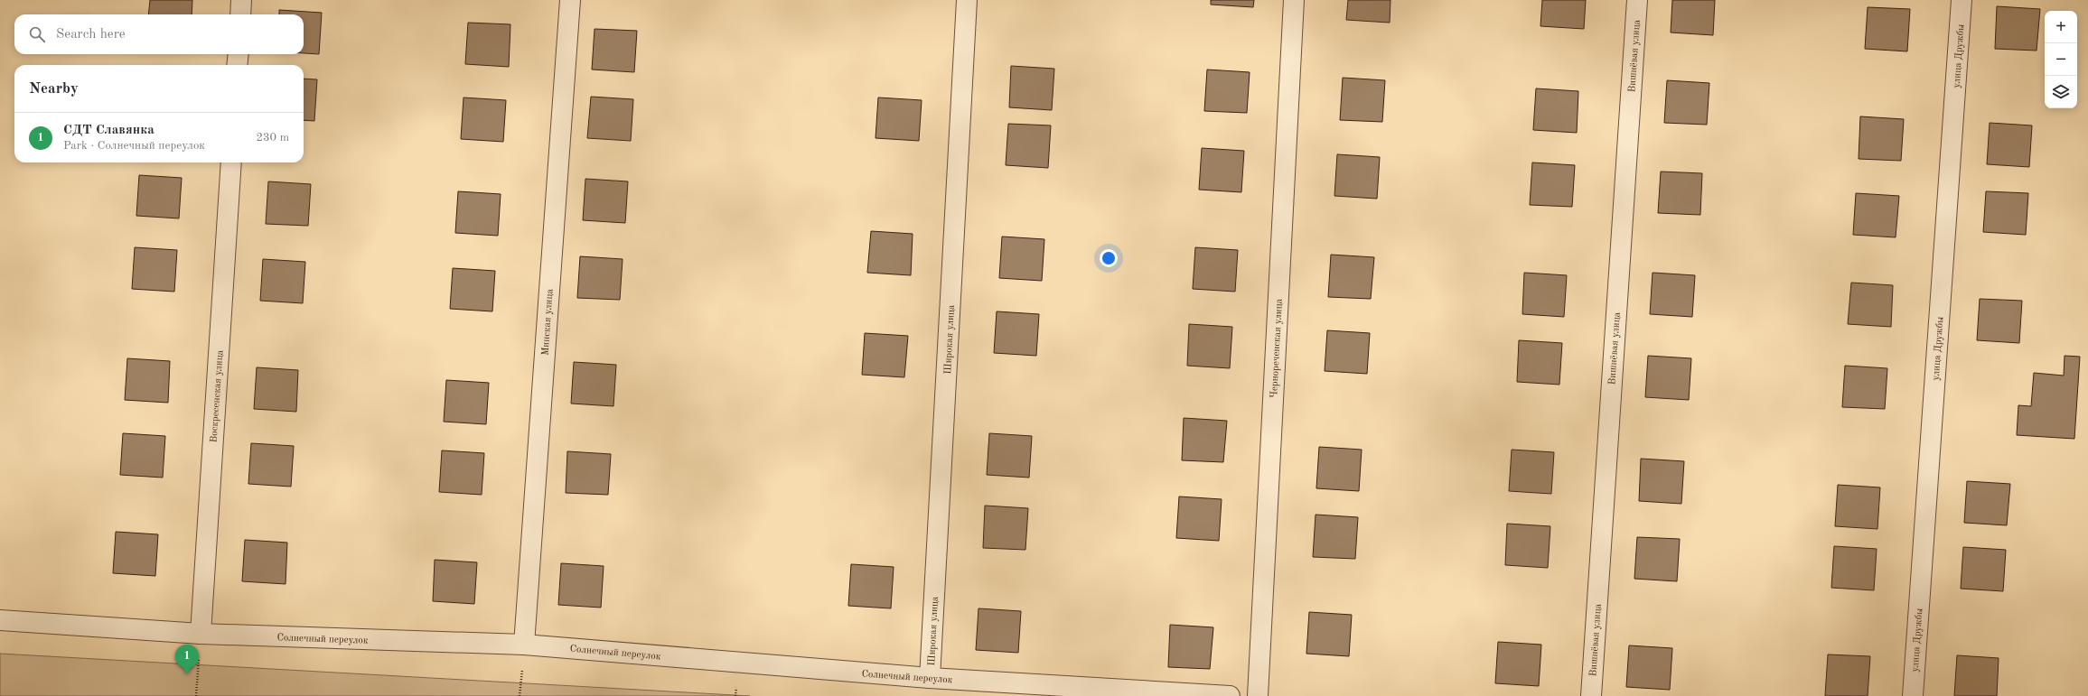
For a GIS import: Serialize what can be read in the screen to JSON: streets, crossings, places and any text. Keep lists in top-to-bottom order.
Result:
{
  "streets": {
    "street": [
      "Вишнёвая улица",
      "улица Дружбы",
      "Минская улица",
      "Широкая улица",
      "Чернореченская улица",
      "Воскресенская улица",
      "Солнечный переулок"
    ]
  },
  "crossings": [
    ["Минская улица", "Солнечный переулок"],
    ["Широкая улица", "Солнечный переулок"],
    ["Воскресенская улица", "Солнечный переулок"]
  ],
  "page": {
    "map_buttons": ["+", "−"],
    "search": "Search here",
    "heading": "Nearby",
    "list": [
      {
        "mark": "1",
        "name": "СДТ Славянка",
        "note": "Park · Солнечный переулок",
        "value": "230 m"
      }
    ],
    "pins": "1"
  }
}
